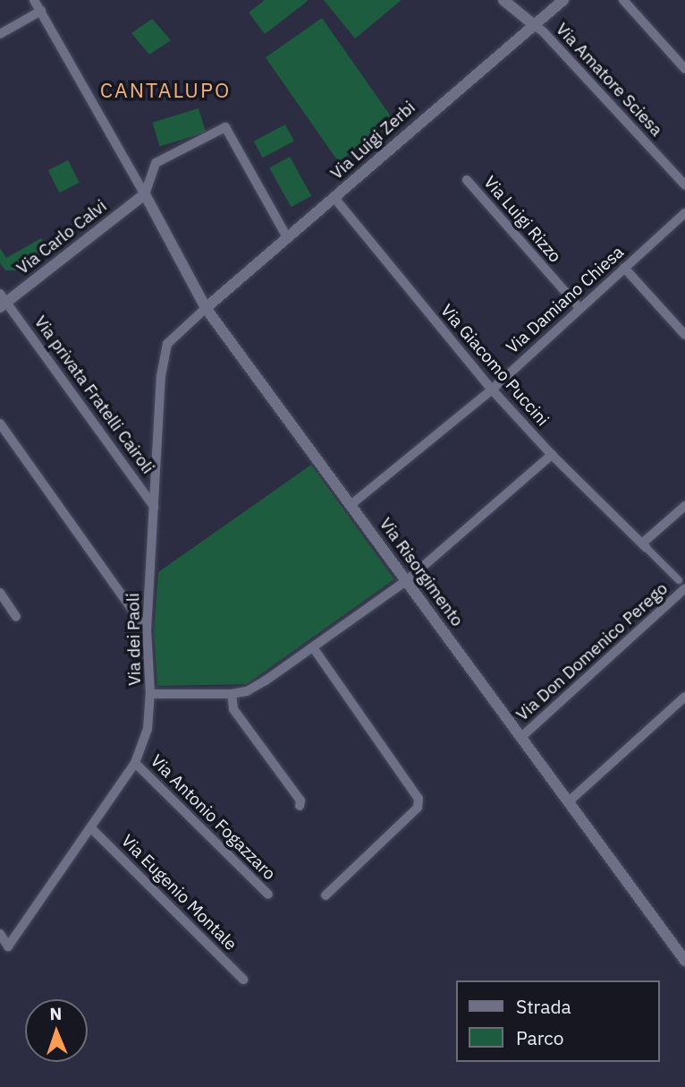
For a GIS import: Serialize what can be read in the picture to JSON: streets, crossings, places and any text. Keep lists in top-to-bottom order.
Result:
{
  "streets": {
    "street": [
      "Via Amatore Sciesa",
      "Via Luigi Zerbi",
      "Via Luigi Rizzo",
      "Via Carlo Calvi",
      "Via Damiano Chiesa",
      "Via Giacomo Puccini",
      "Via privata Fratelli Cairoli",
      "Via Risorgimento",
      "Via dei Paoli",
      "Via Don Domenico Perego",
      "Via Antonio Fogazzaro",
      "Via Eugenio Montale"
    ]
  },
  "crossings": [
    ["Via Amatore Sciesa", "Via Luigi Zerbi"],
    ["Via Luigi Zerbi", "Via Giacomo Puccini"],
    ["Via Luigi Zerbi", "Via Risorgimento"],
    ["Via Luigi Zerbi", "Via dei Paoli"],
    ["Via Luigi Rizzo", "Via Damiano Chiesa"],
    ["Via Carlo Calvi", "Via privata Fratelli Cairoli"],
    ["Via Carlo Calvi", "Via Risorgimento"],
    ["Via Damiano Chiesa", "Via Giacomo Puccini"],
    ["Via Damiano Chiesa", "Via Risorgimento"],
    ["Via Giacomo Puccini", "Via Don Domenico Perego"],
    ["Via privata Fratelli Cairoli", "Via dei Paoli"],
    ["Via Risorgimento", "Via dei Paoli"],
    ["Via Risorgimento", "Via Don Domenico Perego"],
    ["Via dei Paoli", "Via Antonio Fogazzaro"],
    ["Via dei Paoli", "Via Eugenio Montale"]
  ],
  "districts": ["CANTALUPO"],
  "legend": ["Strada", "Parco"],
  "north": "top"
}
